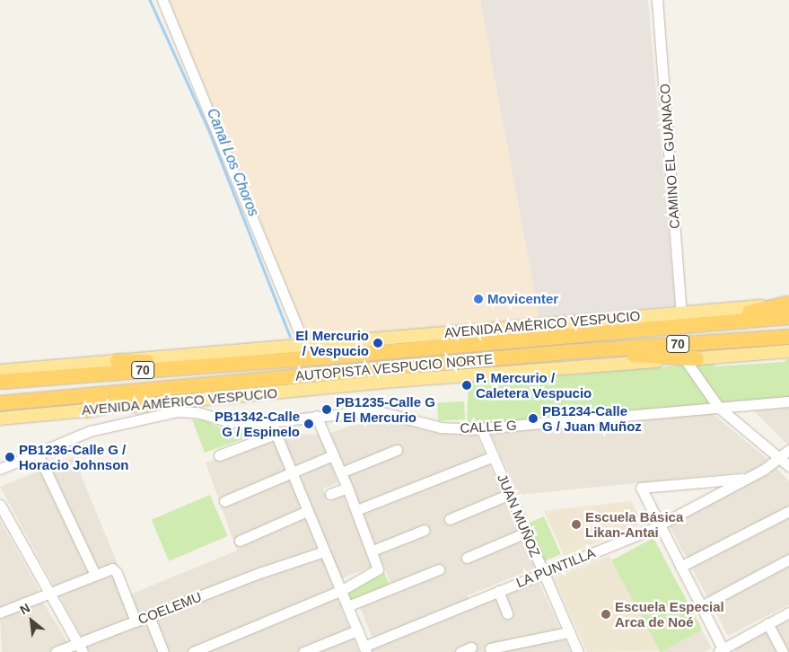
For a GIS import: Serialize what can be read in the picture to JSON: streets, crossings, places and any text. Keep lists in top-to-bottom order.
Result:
{
  "streets": {
    "highway": ["70", "AUTOPISTA VESPUCIO NORTE"],
    "main road": ["AVENIDA AMÉRICO VESPUCIO"],
    "street": [
      "CAMINO EL GUANACO",
      "CALLE G",
      "JUAN MUÑOZ",
      "LA PUNTILLA",
      "COELEMU"
    ]
  },
  "crossings": [
    ["CAMINO EL GUANACO", "AVENIDA AMÉRICO VESPUCIO"],
    ["AVENIDA AMÉRICO VESPUCIO", "AUTOPISTA VESPUCIO NORTE"],
    ["CALLE G", "JUAN MUÑOZ"],
    ["JUAN MUÑOZ", "LA PUNTILLA"]
  ],
  "water": ["Canal Los Choros"],
  "places": [
    "Movicenter",
    "El Mercurio / Vespucio",
    "P. Mercurio / Caletera Vespucio",
    "PB1235-Calle G / El Mercurio",
    "PB1234-Calle G / Juan Muñoz",
    "PB1342-Calle G / Espinelo",
    "PB1236-Calle G / Horacio Johnson",
    "Escuela Básica Likan-Antai",
    "Escuela Especial Arca de Noé"
  ],
  "north": "top left"
}
